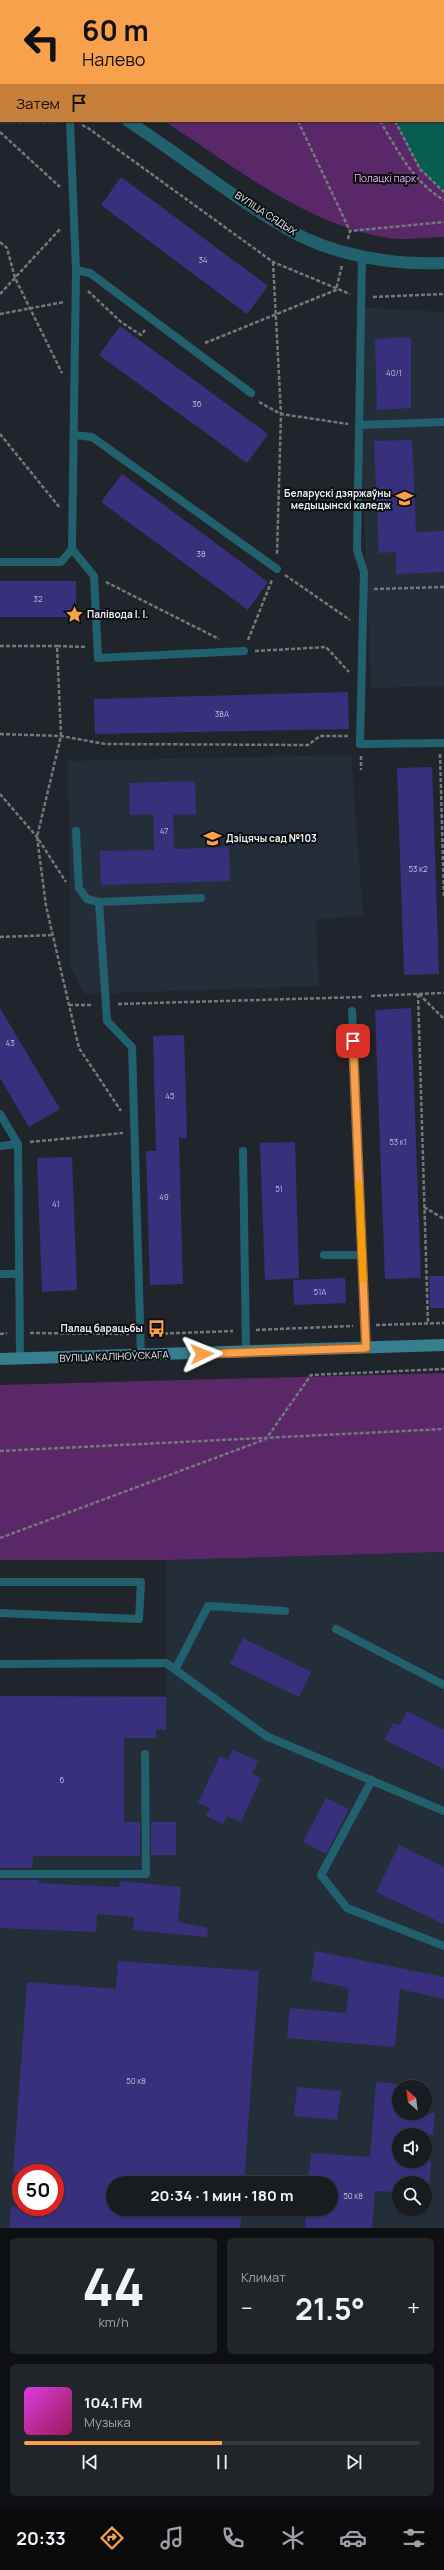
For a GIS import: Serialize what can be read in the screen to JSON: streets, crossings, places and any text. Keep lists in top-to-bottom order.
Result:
{
  "streets": {
    "main road": ["ВУЛІЦА КАЛІНОЎСКАГА"],
    "street": ["ВУЛІЦА СЯДЫХ"]
  },
  "parks": ["Полацкі парк"],
  "places": {
    "school or university": ["Беларускі дзяржаўны медыцынскі каледж", "Дзіцячы сад №103"],
    "place": ["Палівода І. І."],
    "bus stop": ["Палац барацьбы"]
  },
  "house_numbers": [
    "34",
    "40/1",
    "36",
    "38",
    "32",
    "38А",
    "47",
    "53 к2",
    "43",
    "45",
    "53 к1",
    "51",
    "49",
    "41",
    "51А",
    "6",
    "50 к8",
    "50 к8"
  ],
  "north": "top left",
  "page": {
    "turn": ["60 m", "Налево"],
    "then": "Затем",
    "limit": "50",
    "trip": "20:34 · 1 мин · 180 m",
    "tile": [
      ["44", "km/h"],
      "Климат"
    ],
    "heat": ["−", "21.5°", "+"],
    "song": ["104.1 FM", "Музыка"],
    "tabs": "20:33"
  }
}
